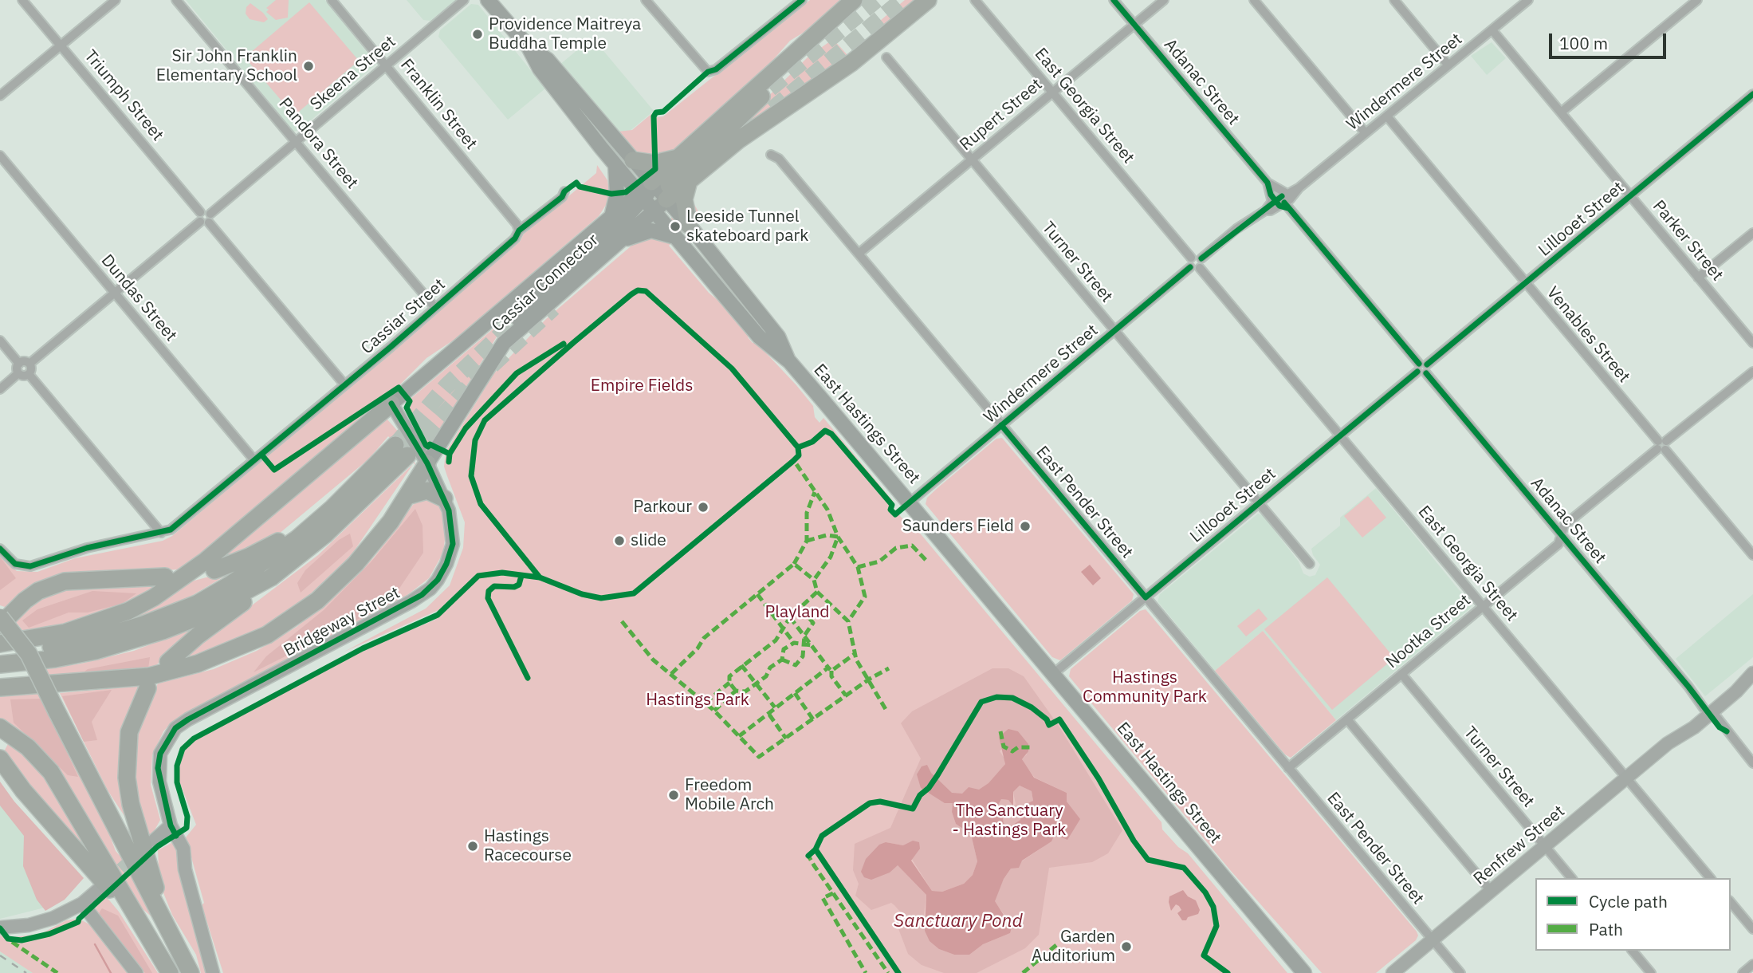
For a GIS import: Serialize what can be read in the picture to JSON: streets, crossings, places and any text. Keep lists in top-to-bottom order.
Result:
{
  "streets": {
    "main road": ["Cassiar Connector", "East Hastings Street"],
    "street": [
      "Skeena Street",
      "Adanac Street",
      "Windermere Street",
      "Triumph Street",
      "Franklin Street",
      "East Georgia Street",
      "Rupert Street",
      "Pandora Street",
      "Lillooet Street",
      "Parker Street",
      "Turner Street",
      "Dundas Street",
      "Cassiar Street",
      "Venables Street",
      "East Pender Street",
      "Bridgeway Street",
      "Nootka Street",
      "Renfrew Street"
    ]
  },
  "crossings": [
    ["Skeena Street", "Triumph Street"],
    ["Skeena Street", "Franklin Street"],
    ["Skeena Street", "Pandora Street"],
    ["Skeena Street", "Dundas Street"],
    ["Adanac Street", "Windermere Street"],
    ["Adanac Street", "Rupert Street"],
    ["Adanac Street", "Lillooet Street"],
    ["Adanac Street", "Nootka Street"],
    ["Adanac Street", "Renfrew Street"],
    ["Windermere Street", "East Georgia Street"],
    ["Windermere Street", "Parker Street"],
    ["Windermere Street", "Turner Street"],
    ["Windermere Street", "Venables Street"],
    ["Windermere Street", "East Hastings Street"],
    ["Windermere Street", "East Pender Street"],
    ["Franklin Street", "Cassiar Street"],
    ["East Georgia Street", "Rupert Street"],
    ["East Georgia Street", "Lillooet Street"],
    ["East Georgia Street", "Nootka Street"],
    ["East Georgia Street", "Renfrew Street"],
    ["Rupert Street", "Turner Street"],
    ["Rupert Street", "East Pender Street"],
    ["Pandora Street", "Cassiar Street"],
    ["Lillooet Street", "Parker Street"],
    ["Lillooet Street", "Turner Street"],
    ["Lillooet Street", "Venables Street"],
    ["Lillooet Street", "East Hastings Street"],
    ["Lillooet Street", "East Pender Street"],
    ["Turner Street", "Nootka Street"],
    ["Turner Street", "Renfrew Street"],
    ["Cassiar Connector", "East Hastings Street"],
    ["Cassiar Connector", "Bridgeway Street"],
    ["Dundas Street", "Cassiar Street"],
    ["Venables Street", "Nootka Street"],
    ["East Pender Street", "Nootka Street"],
    ["East Pender Street", "Renfrew Street"]
  ],
  "water": ["Sanctuary Pond"],
  "parks": [
    "Empire Fields",
    "Playland",
    "Hastings Community Park",
    "Hastings Park",
    "The Sanctuary - Hastings Park"
  ],
  "places": [
    "Providence Maitreya Buddha Temple",
    "Sir John Franklin Elementary School",
    "Leeside Tunnel skateboard park",
    "Parkour",
    "Saunders Field",
    "slide",
    "Freedom Mobile Arch",
    "Hastings Racecourse",
    "Garden Auditorium"
  ],
  "legend": ["Cycle path", "Path"],
  "scale_bar": "100 m"
}
